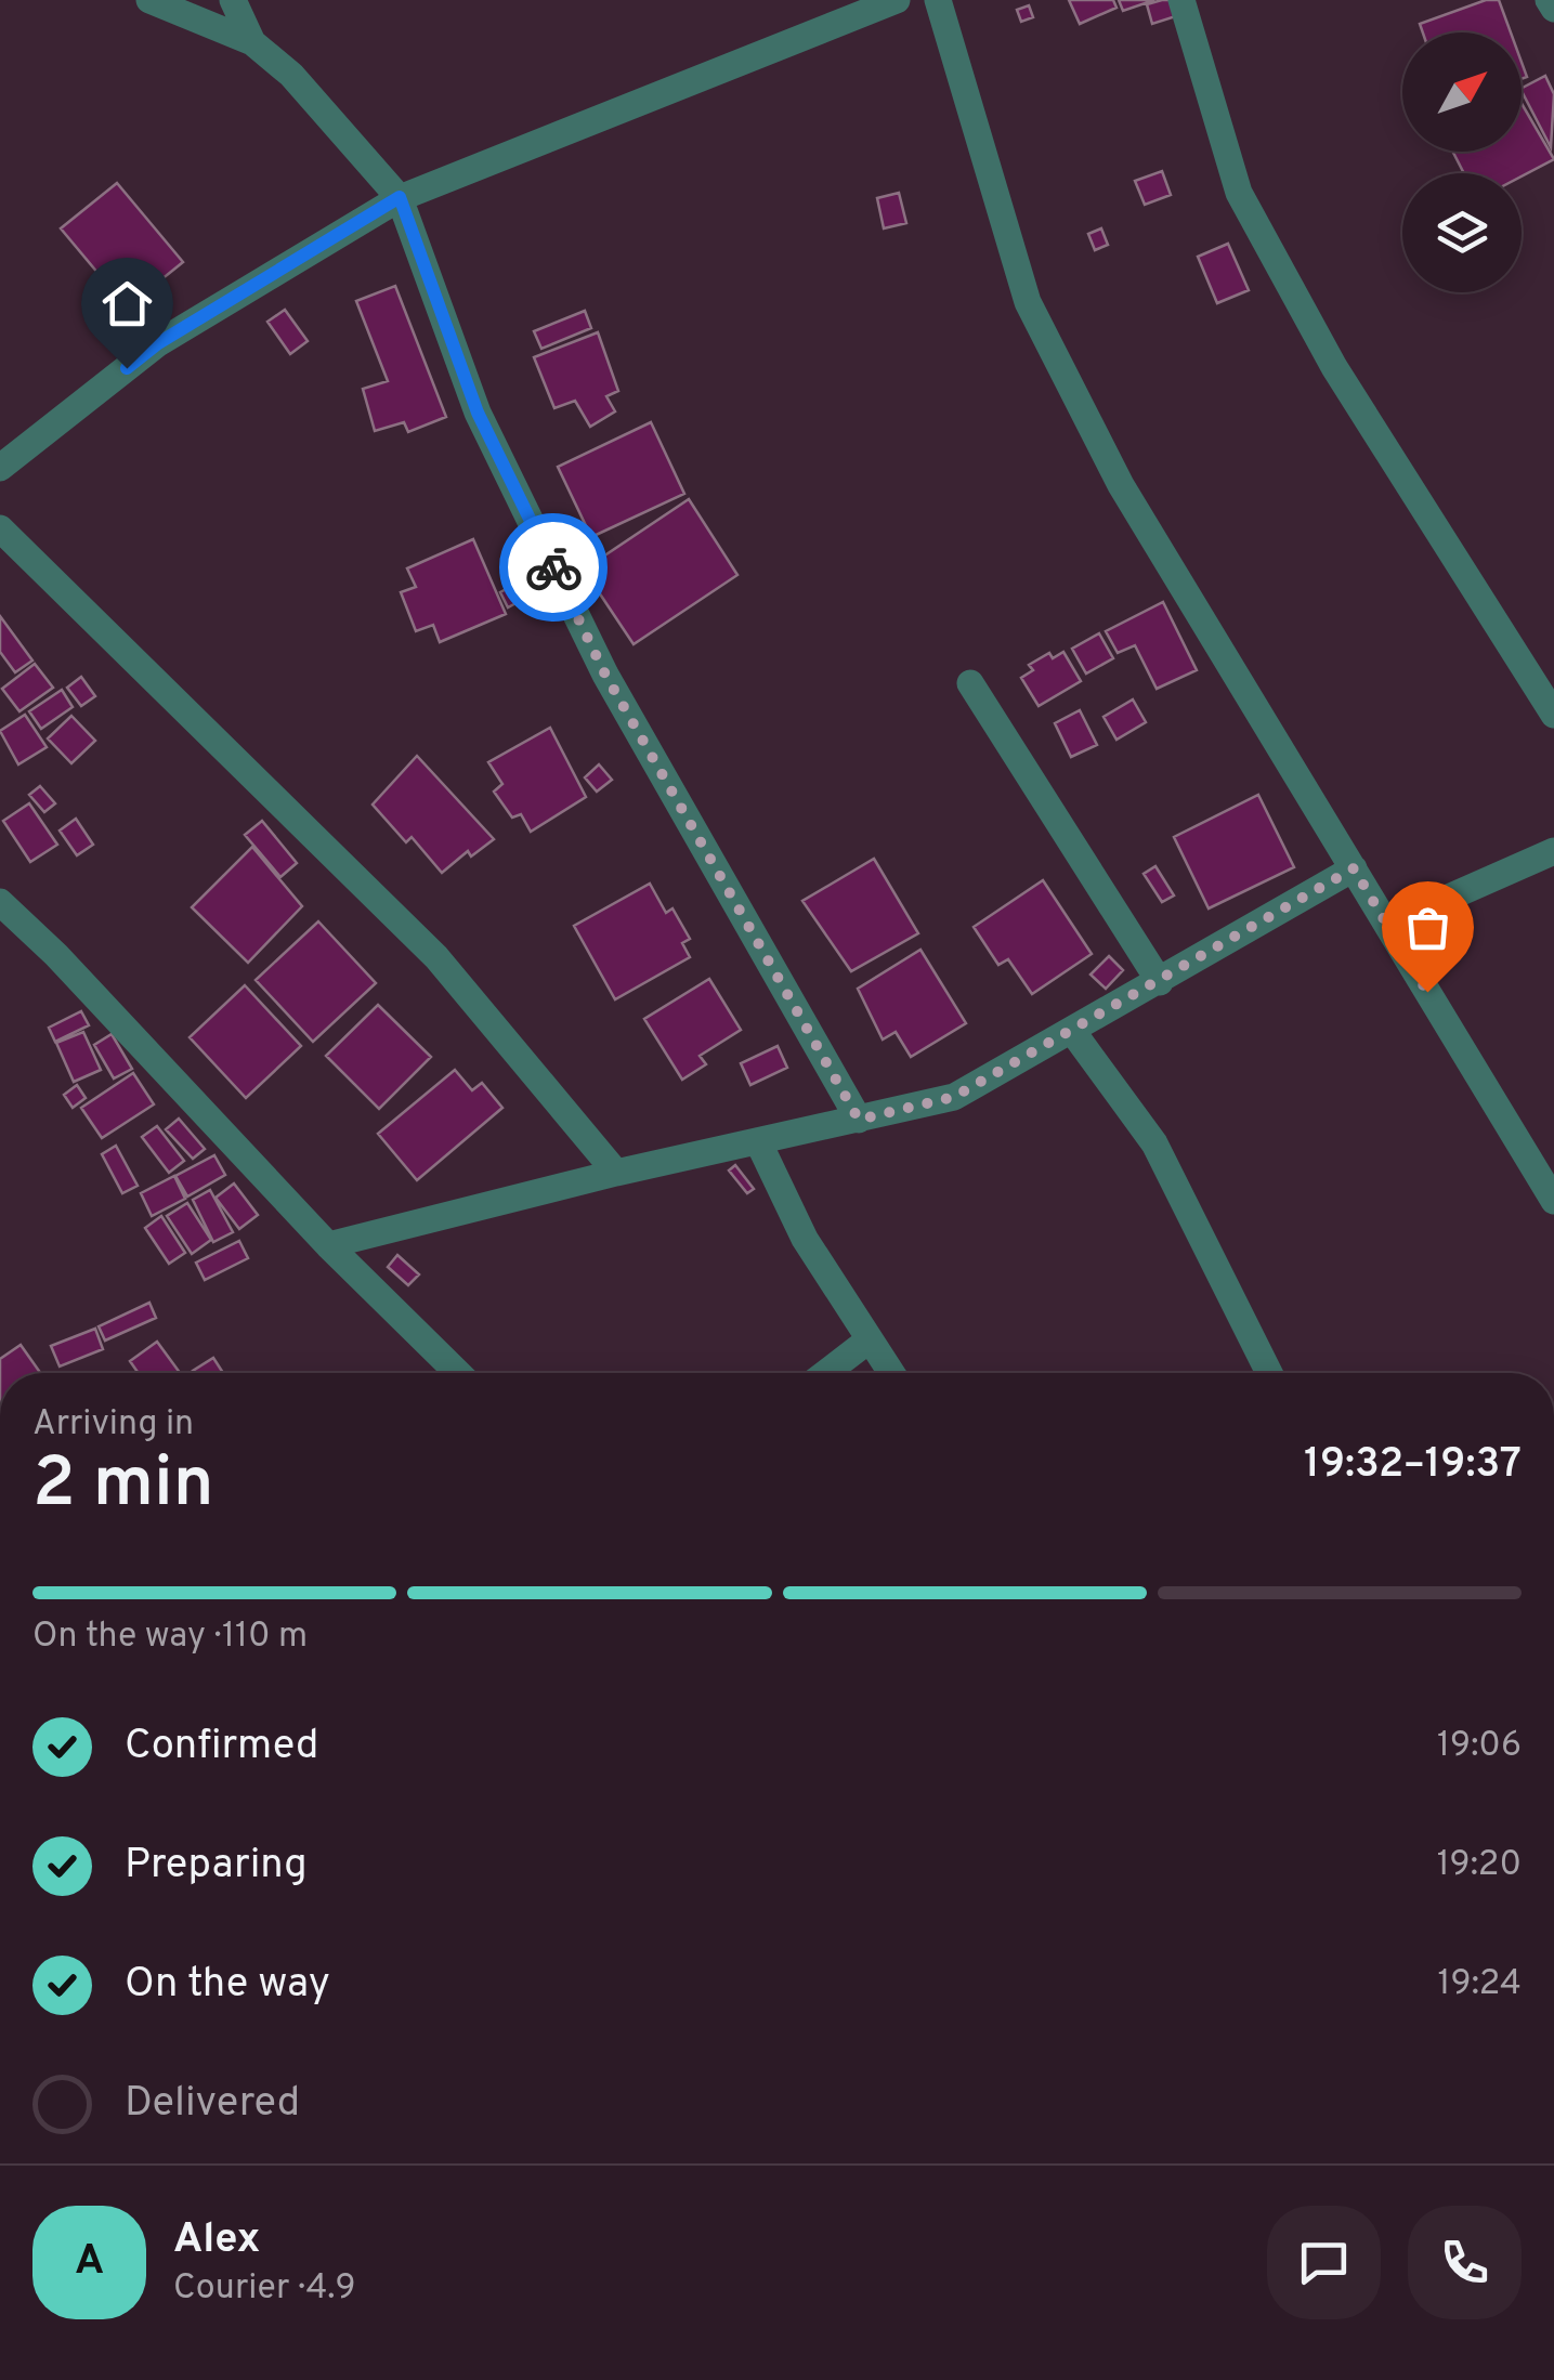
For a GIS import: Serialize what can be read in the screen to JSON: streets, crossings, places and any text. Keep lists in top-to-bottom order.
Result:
{
  "north": "top right",
  "page": {
    "heading": ["2 min", "Arriving in", "19:32–19:37"],
    "panel": ["Alex", "Courier · 4.9"],
    "bar": "On the way · 110 m",
    "list": [
      ["Confirmed", "19:06"],
      ["Preparing", "19:20"],
      ["On the way", "19:24"],
      "Delivered"
    ],
    "round": "A"
  }
}
